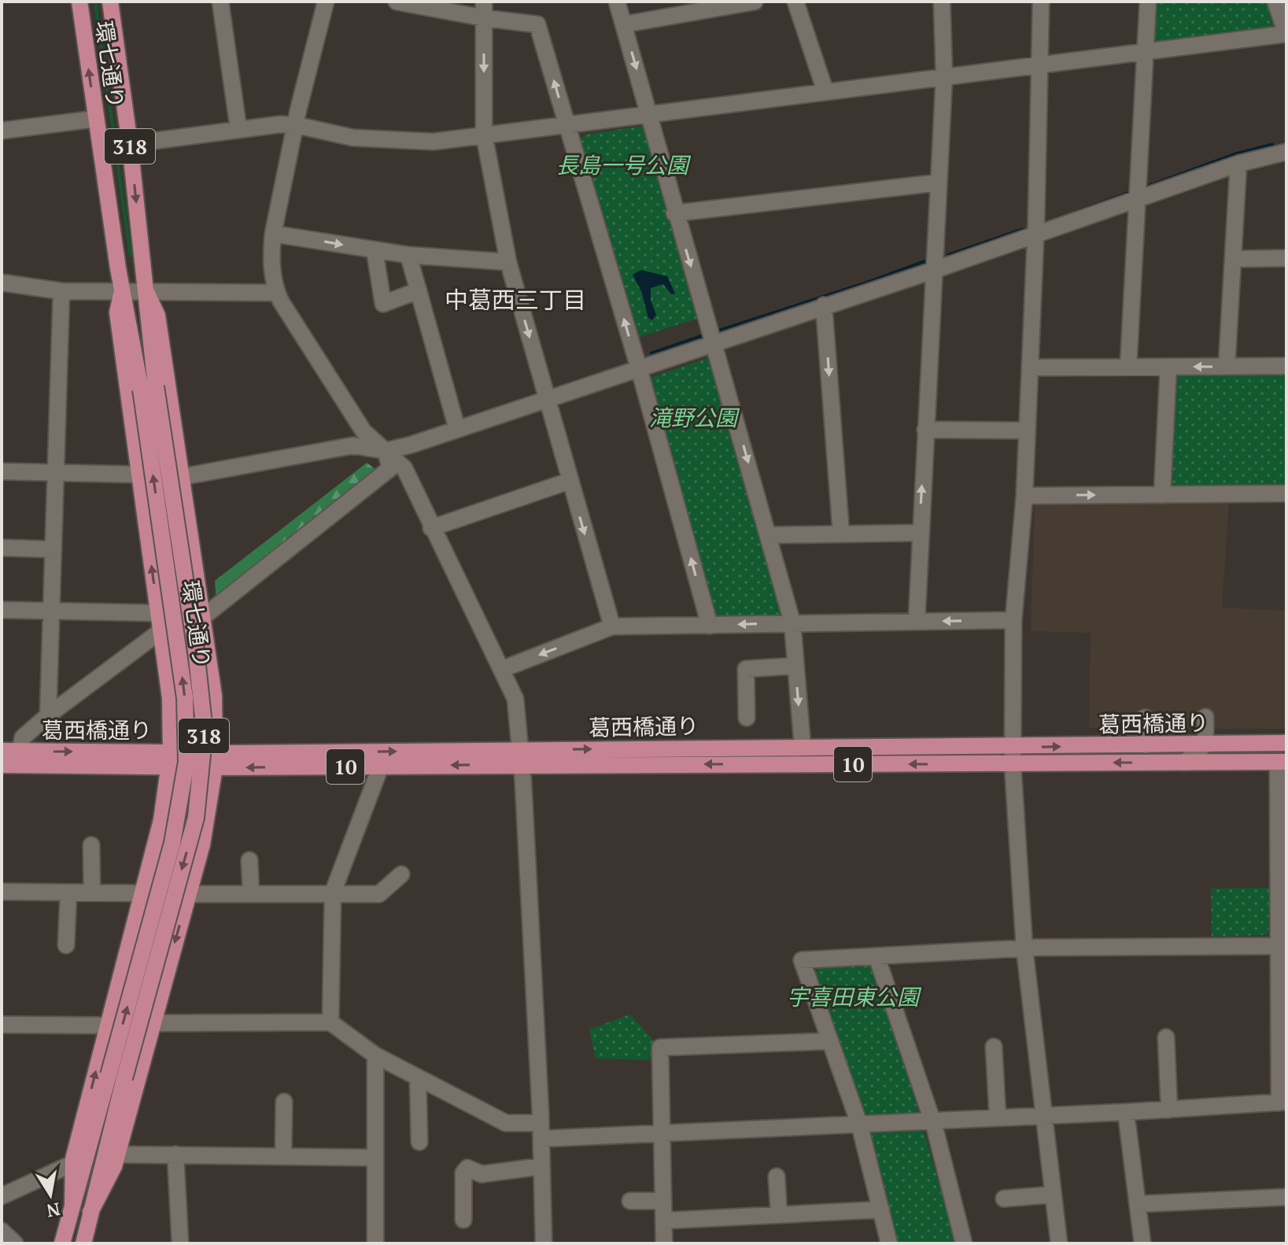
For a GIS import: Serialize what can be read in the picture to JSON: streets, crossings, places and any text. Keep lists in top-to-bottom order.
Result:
{
  "streets": {
    "main road": [
      "環七通り",
      "318",
      "葛西橋通り",
      "10"
    ]
  },
  "crossings": [
    ["環七通り", "318"],
    ["318", "葛西橋通り"]
  ],
  "districts": ["中葛西三丁目"],
  "parks": ["長島一号公園", "滝野公園", "宇喜田東公園"],
  "north": "bottom"
}
